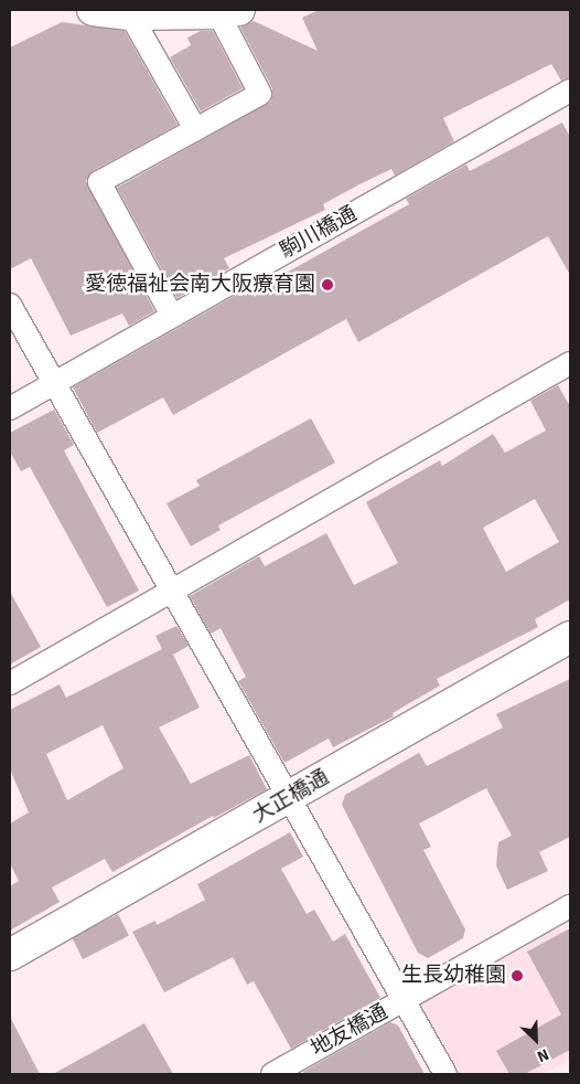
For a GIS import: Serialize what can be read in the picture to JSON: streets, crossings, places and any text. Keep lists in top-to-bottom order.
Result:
{
  "streets": {
    "street": ["駒川橋通", "大正橋通", "地友橋通"]
  },
  "places": ["愛徳福祉会南大阪療育園", "生長幼稚園"],
  "north": "bottom right"
}
